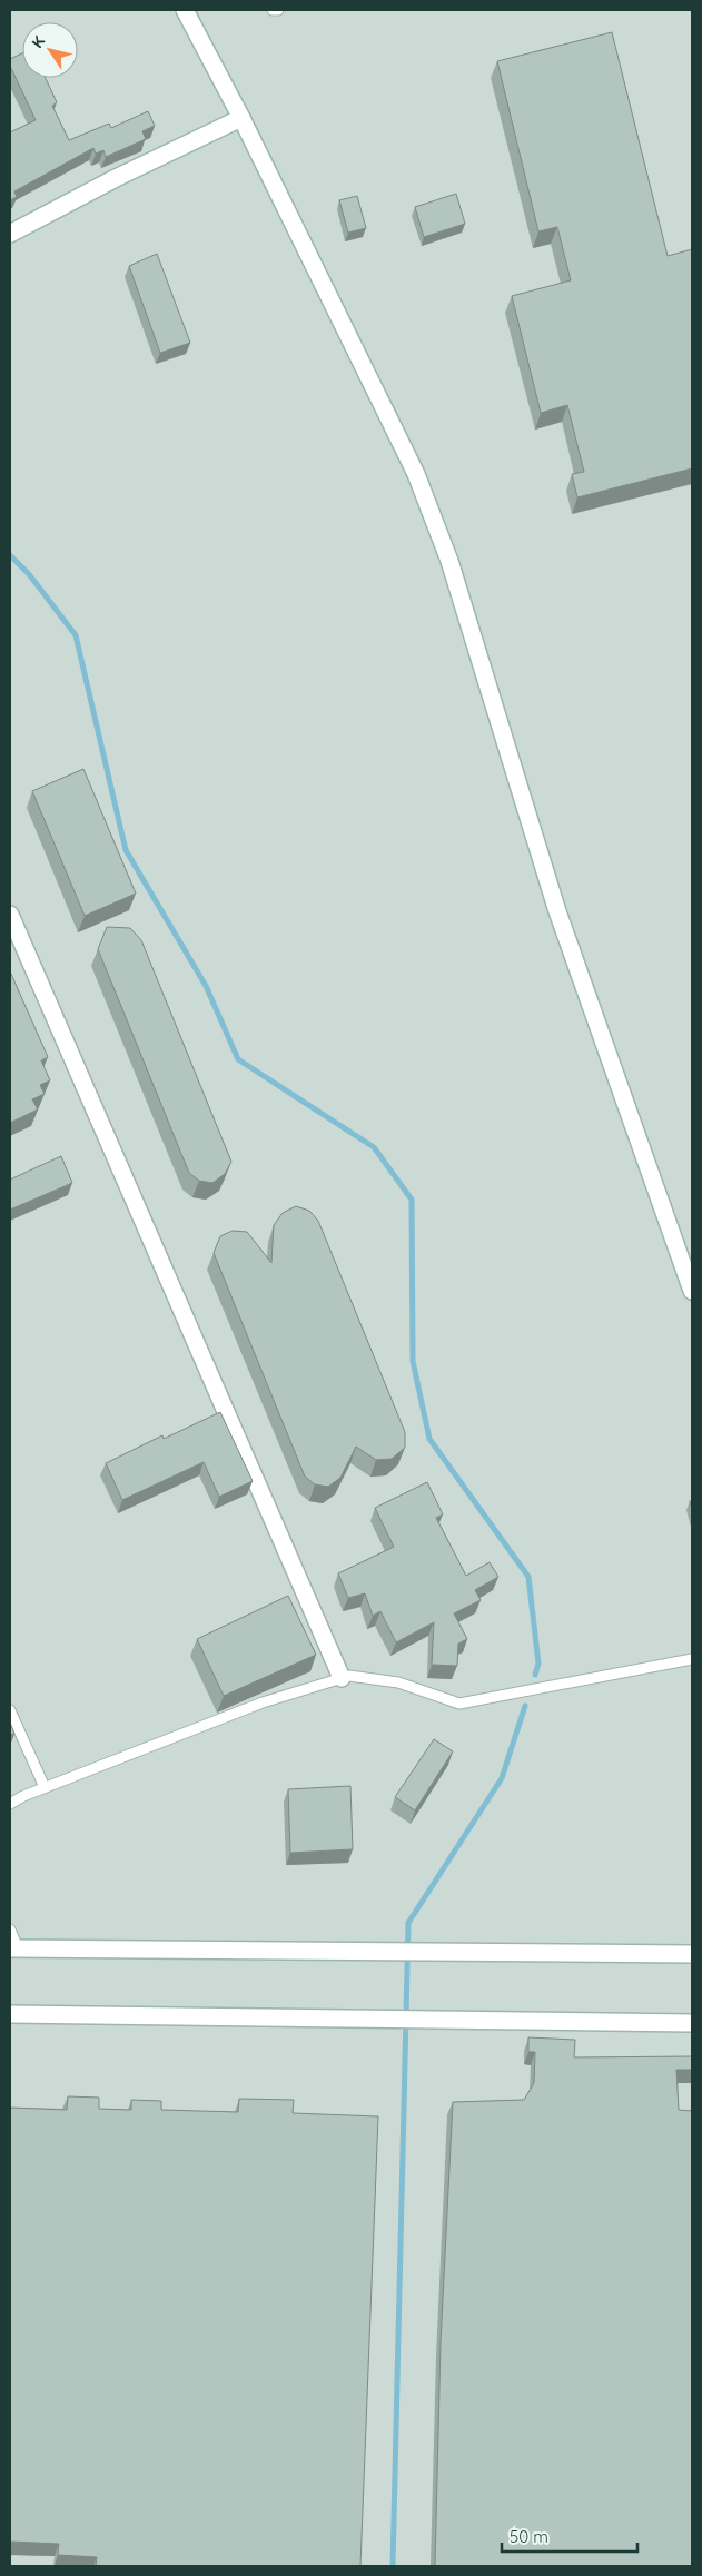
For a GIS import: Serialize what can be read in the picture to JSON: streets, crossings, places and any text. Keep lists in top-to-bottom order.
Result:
{
  "scale_bar": "50 m",
  "north": "top left"
}
